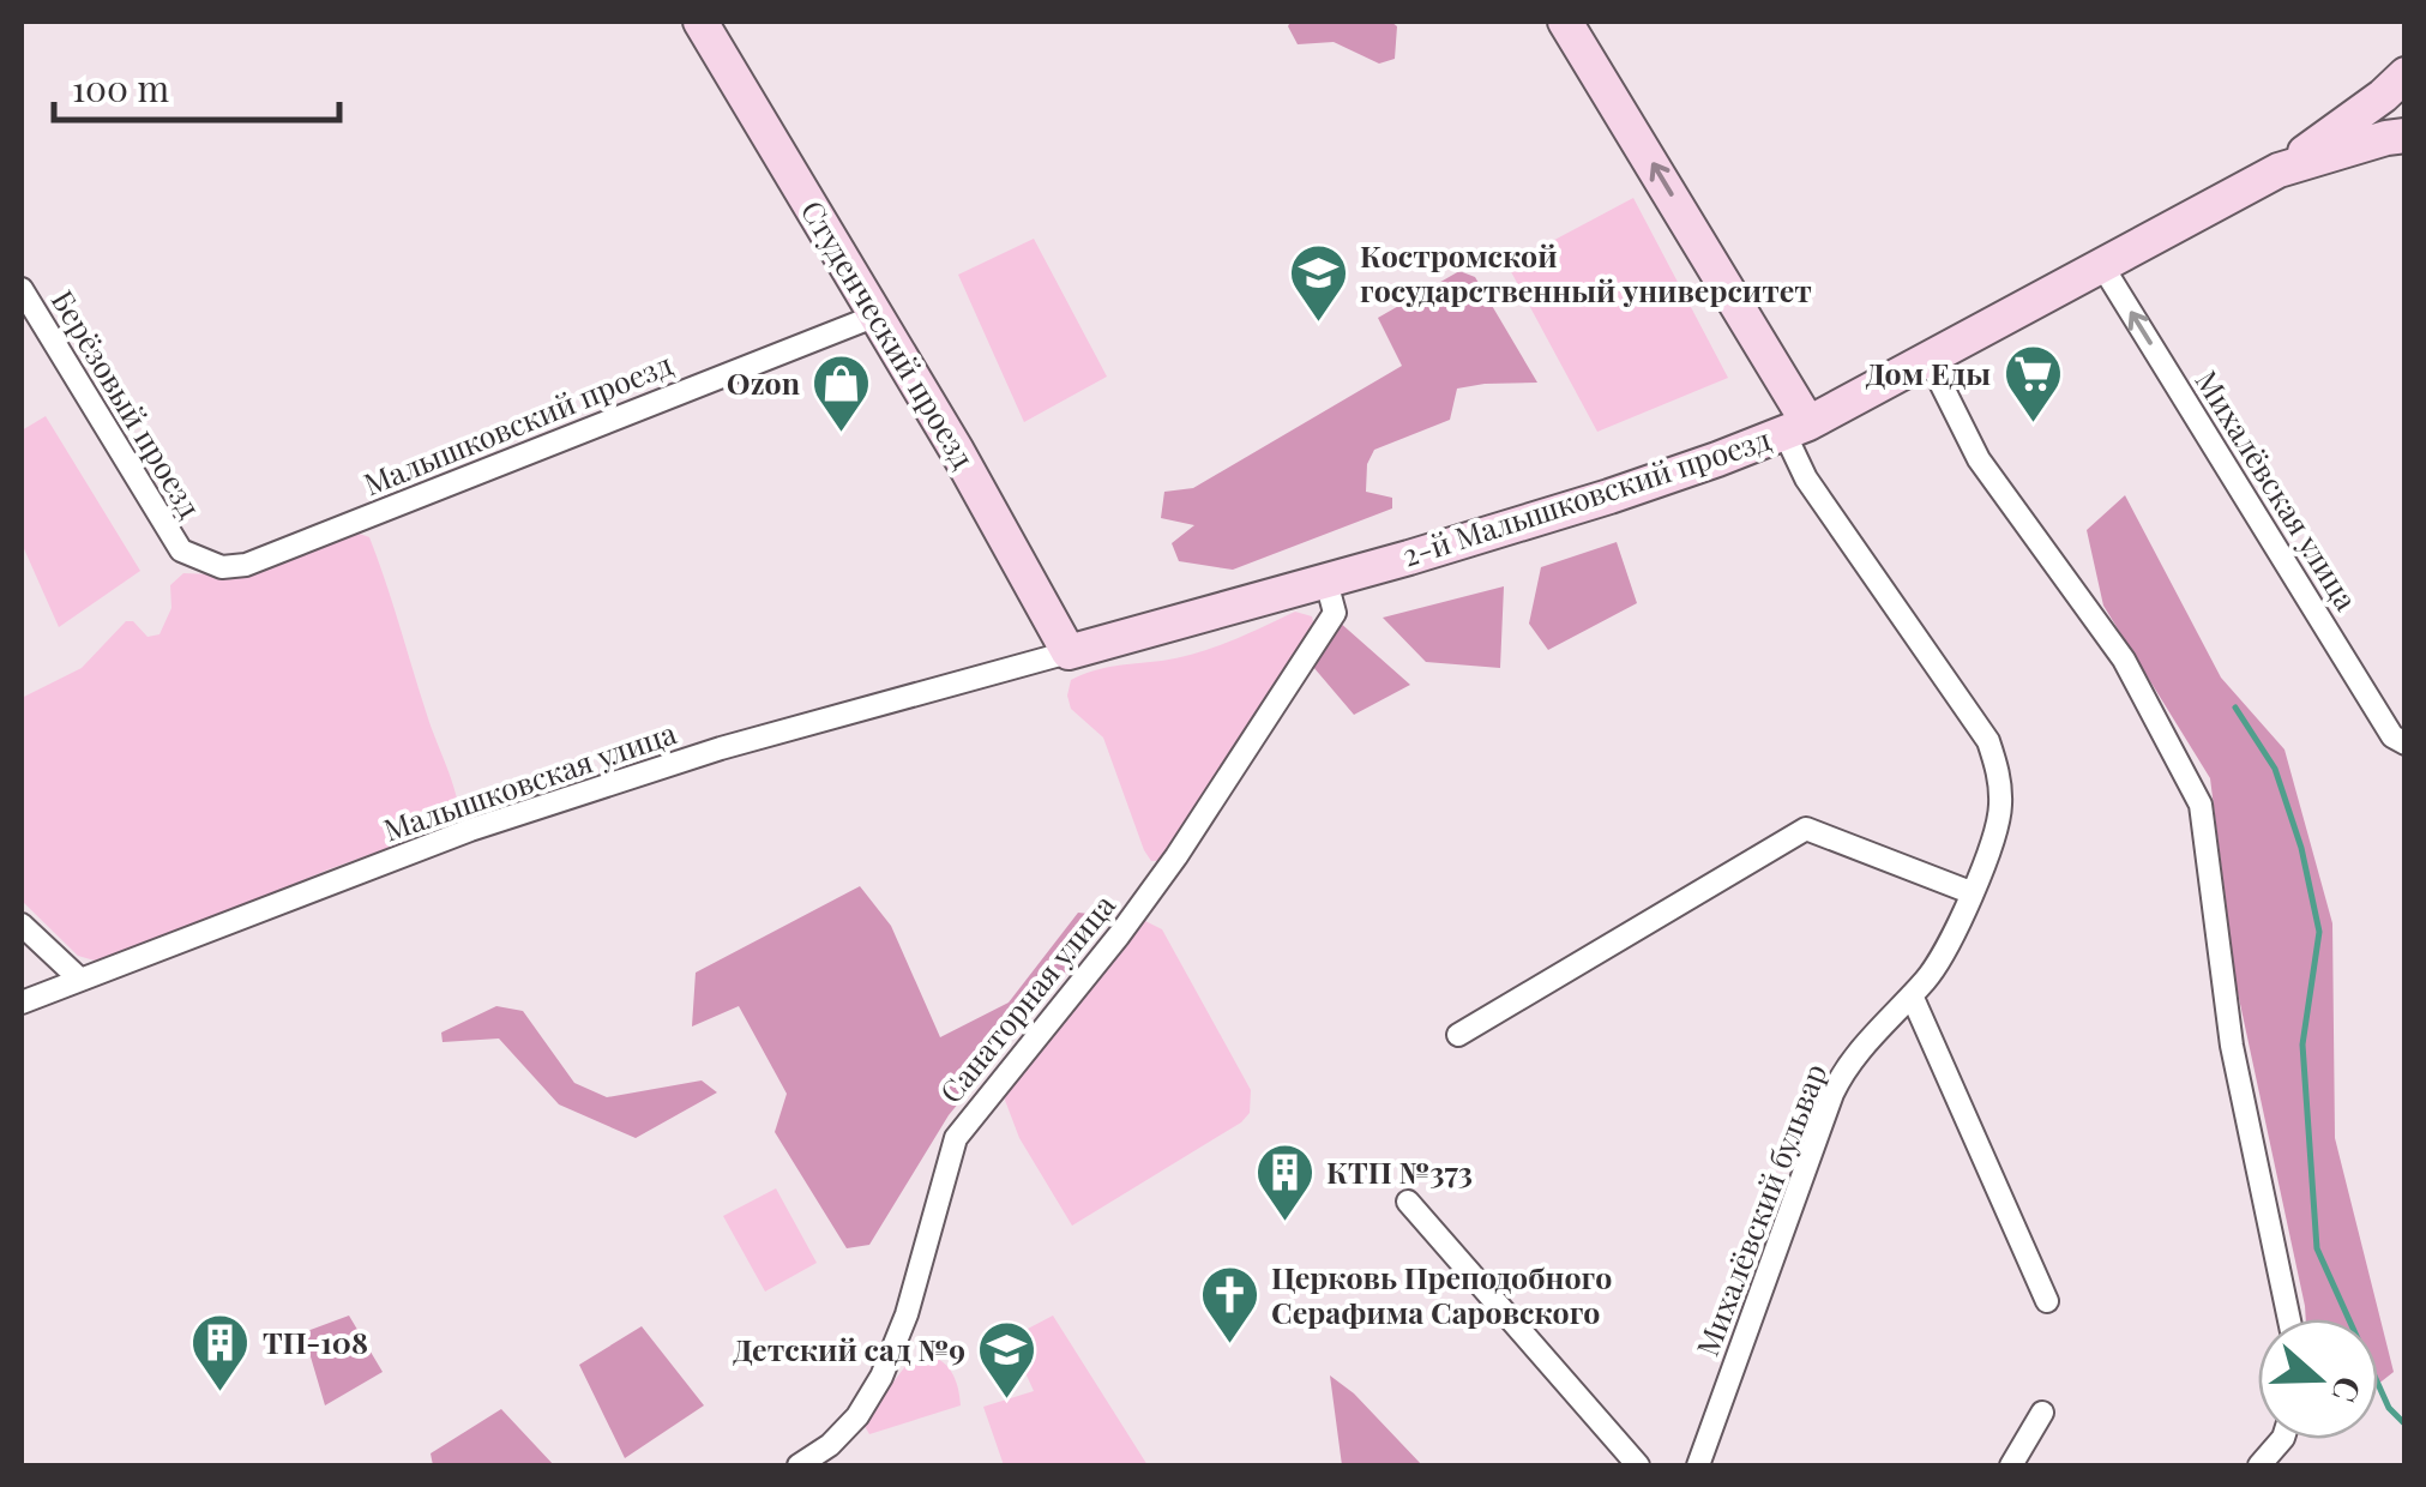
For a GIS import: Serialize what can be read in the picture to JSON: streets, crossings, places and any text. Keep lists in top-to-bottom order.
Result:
{
  "streets": {
    "street": [
      "Студенческий проезд",
      "Берёзовый проезд",
      "Малышковский проезд",
      "Михалёвская улица",
      "2-й Малышковский проезд",
      "Малышковская улица",
      "Санаторная улица",
      "Михалёвский бульвар"
    ]
  },
  "crossings": [
    ["Студенческий проезд", "Малышковский проезд"],
    ["Студенческий проезд", "2-й Малышковский проезд"],
    ["Студенческий проезд", "Малышковская улица"],
    ["Берёзовый проезд", "Малышковский проезд"],
    ["Михалёвская улица", "2-й Малышковский проезд"],
    ["2-й Малышковский проезд", "Малышковская улица"],
    ["2-й Малышковский проезд", "Санаторная улица"],
    ["2-й Малышковский проезд", "Михалёвский бульвар"]
  ],
  "one_way": ["Михалёвская улица"],
  "places": {
    "school or university": ["Костромской государственный университет", "Детский сад №9"],
    "supermarket": ["Дом Еды"],
    "shop": ["Ozon"],
    "building": ["КТП №373", "ТП-108"],
    "church": ["Церковь Преподобного Серафима Саровского"]
  },
  "scale_bar": "100 m",
  "north": "right"
}
